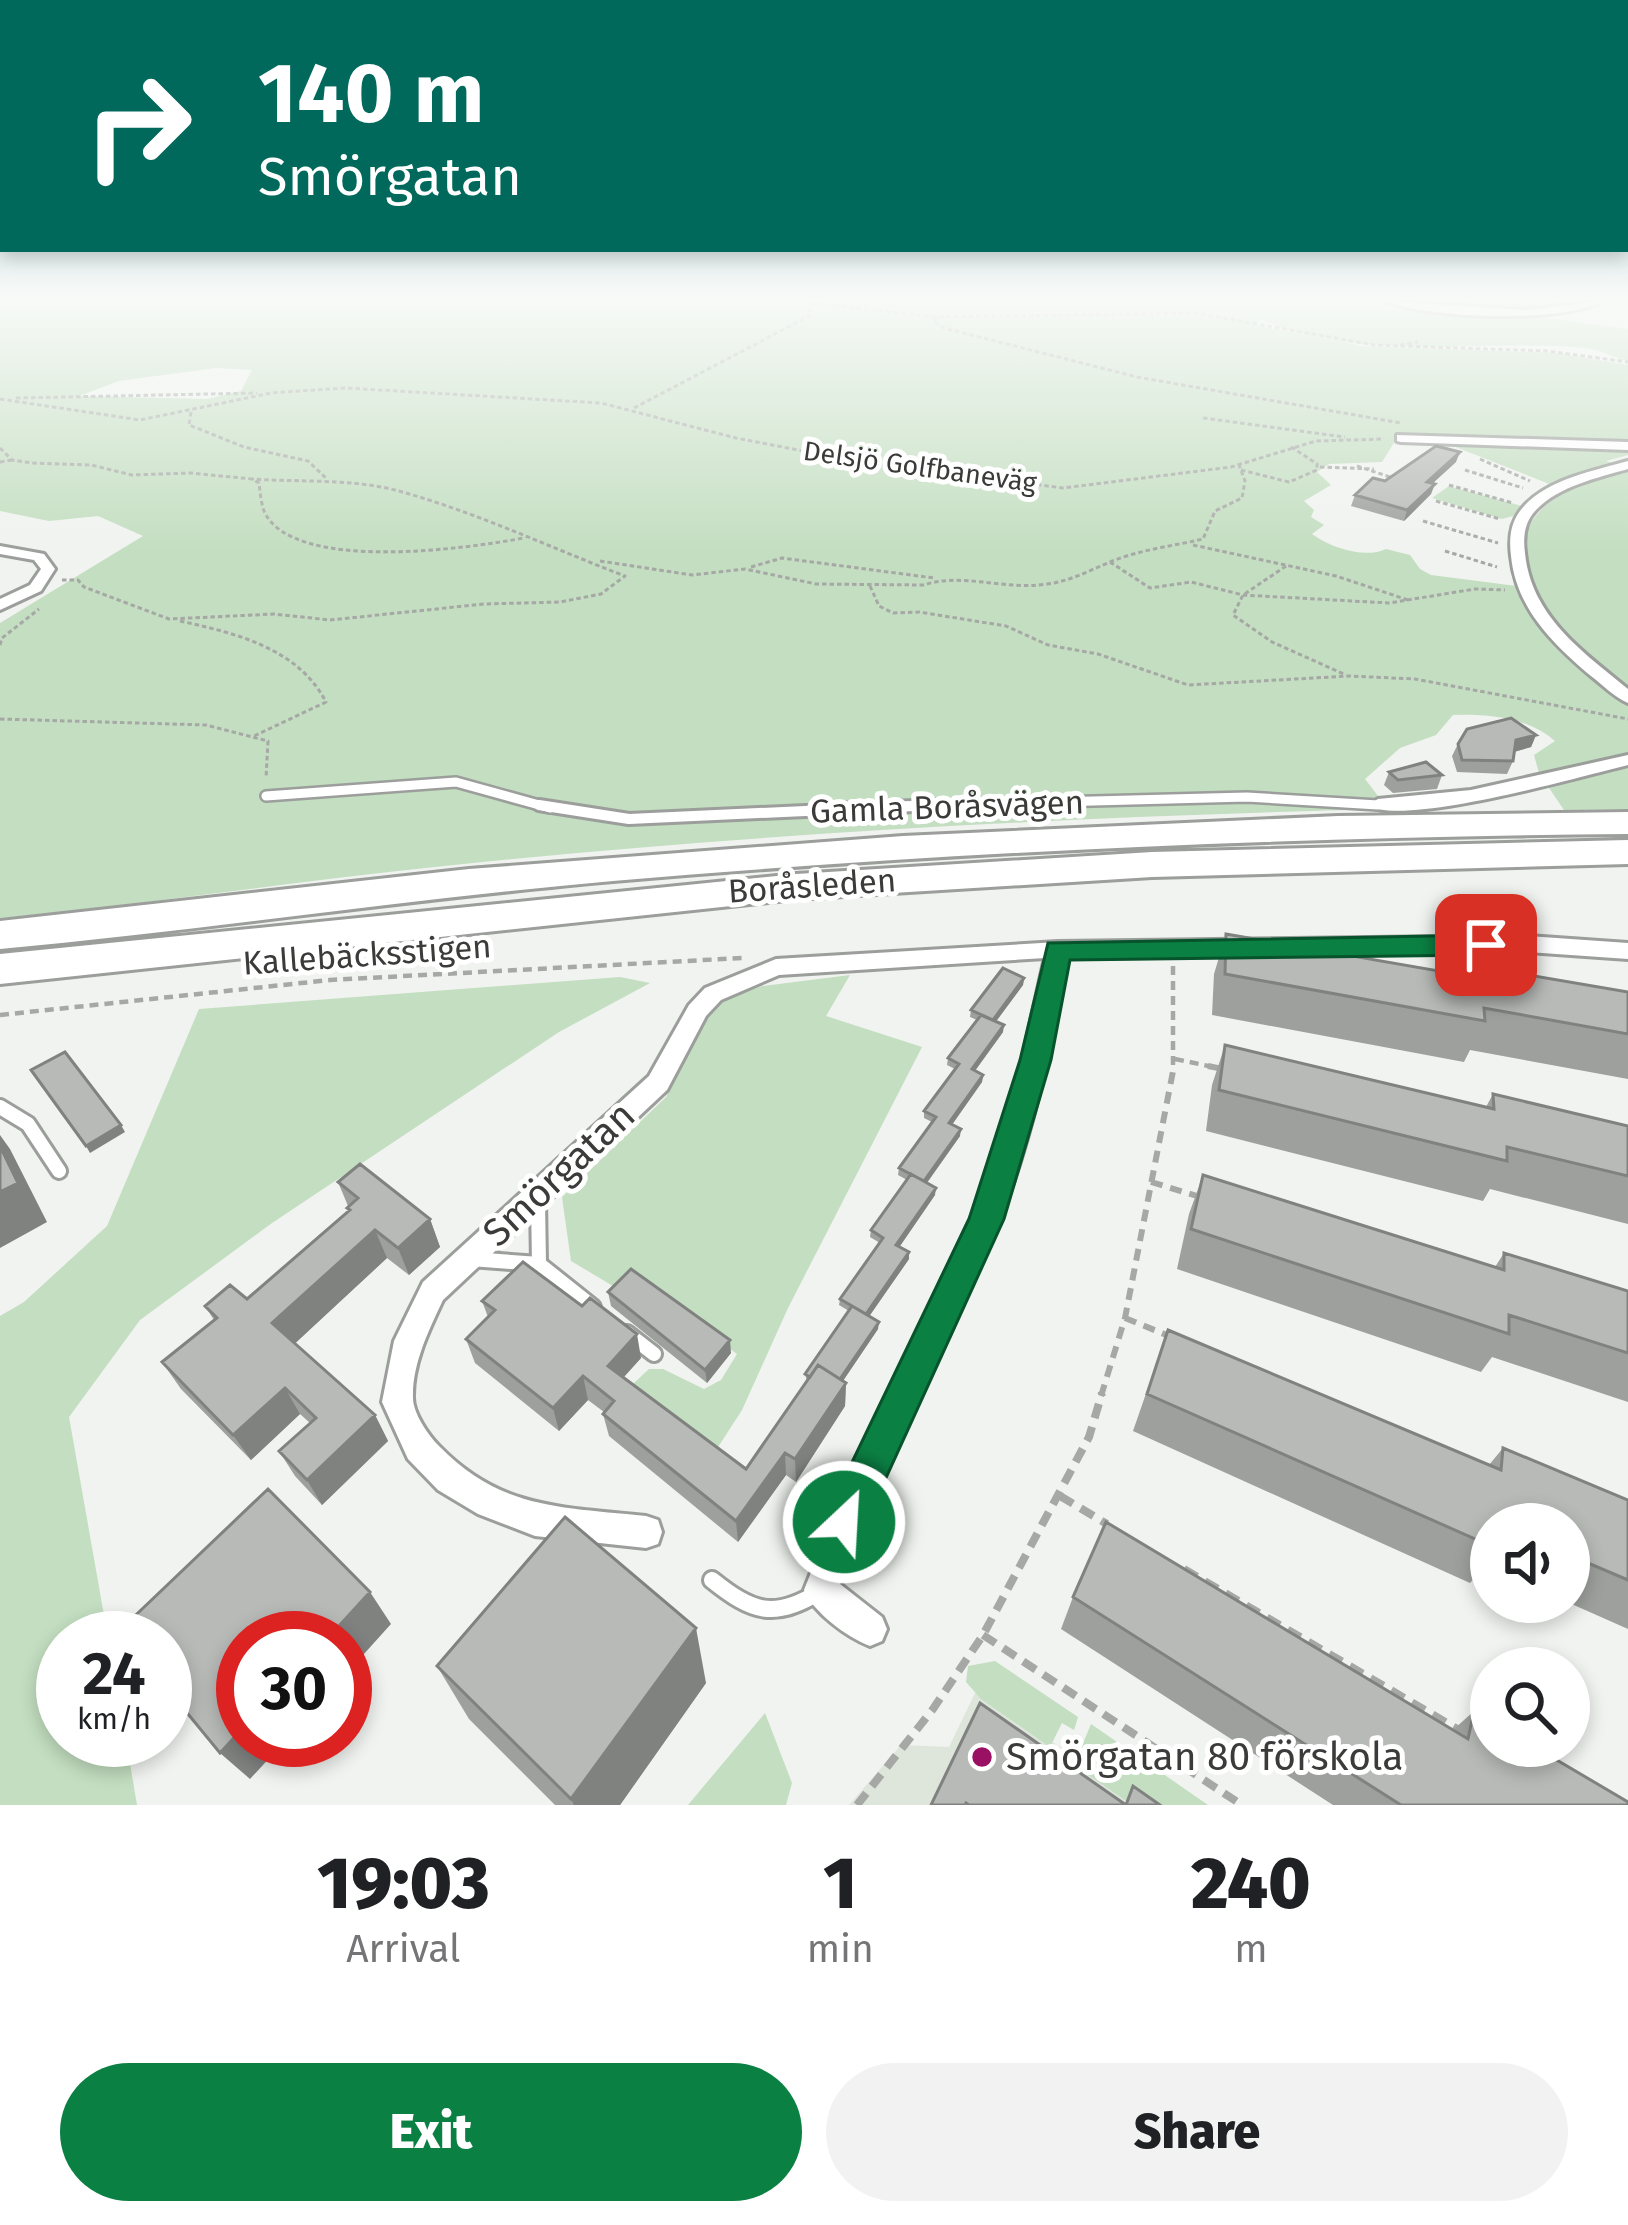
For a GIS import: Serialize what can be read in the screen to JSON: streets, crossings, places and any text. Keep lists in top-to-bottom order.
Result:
{
  "streets": {
    "highway": ["Boråsleden"],
    "street": ["Gamla Boråsvägen", "Smörgatan"],
    "path": ["Delsjö Golfbaneväg", "Kallebäcksstigen"]
  },
  "places": ["Smörgatan 80 förskola"],
  "page": {
    "turn": ["140 m", "Smörgatan"],
    "speed": "24 km/h",
    "limit": "30",
    "eta": [
      "19:03",
      "Arrival",
      "1",
      "min",
      "240",
      "m"
    ],
    "buttons": ["Exit", "Share"]
  }
}
